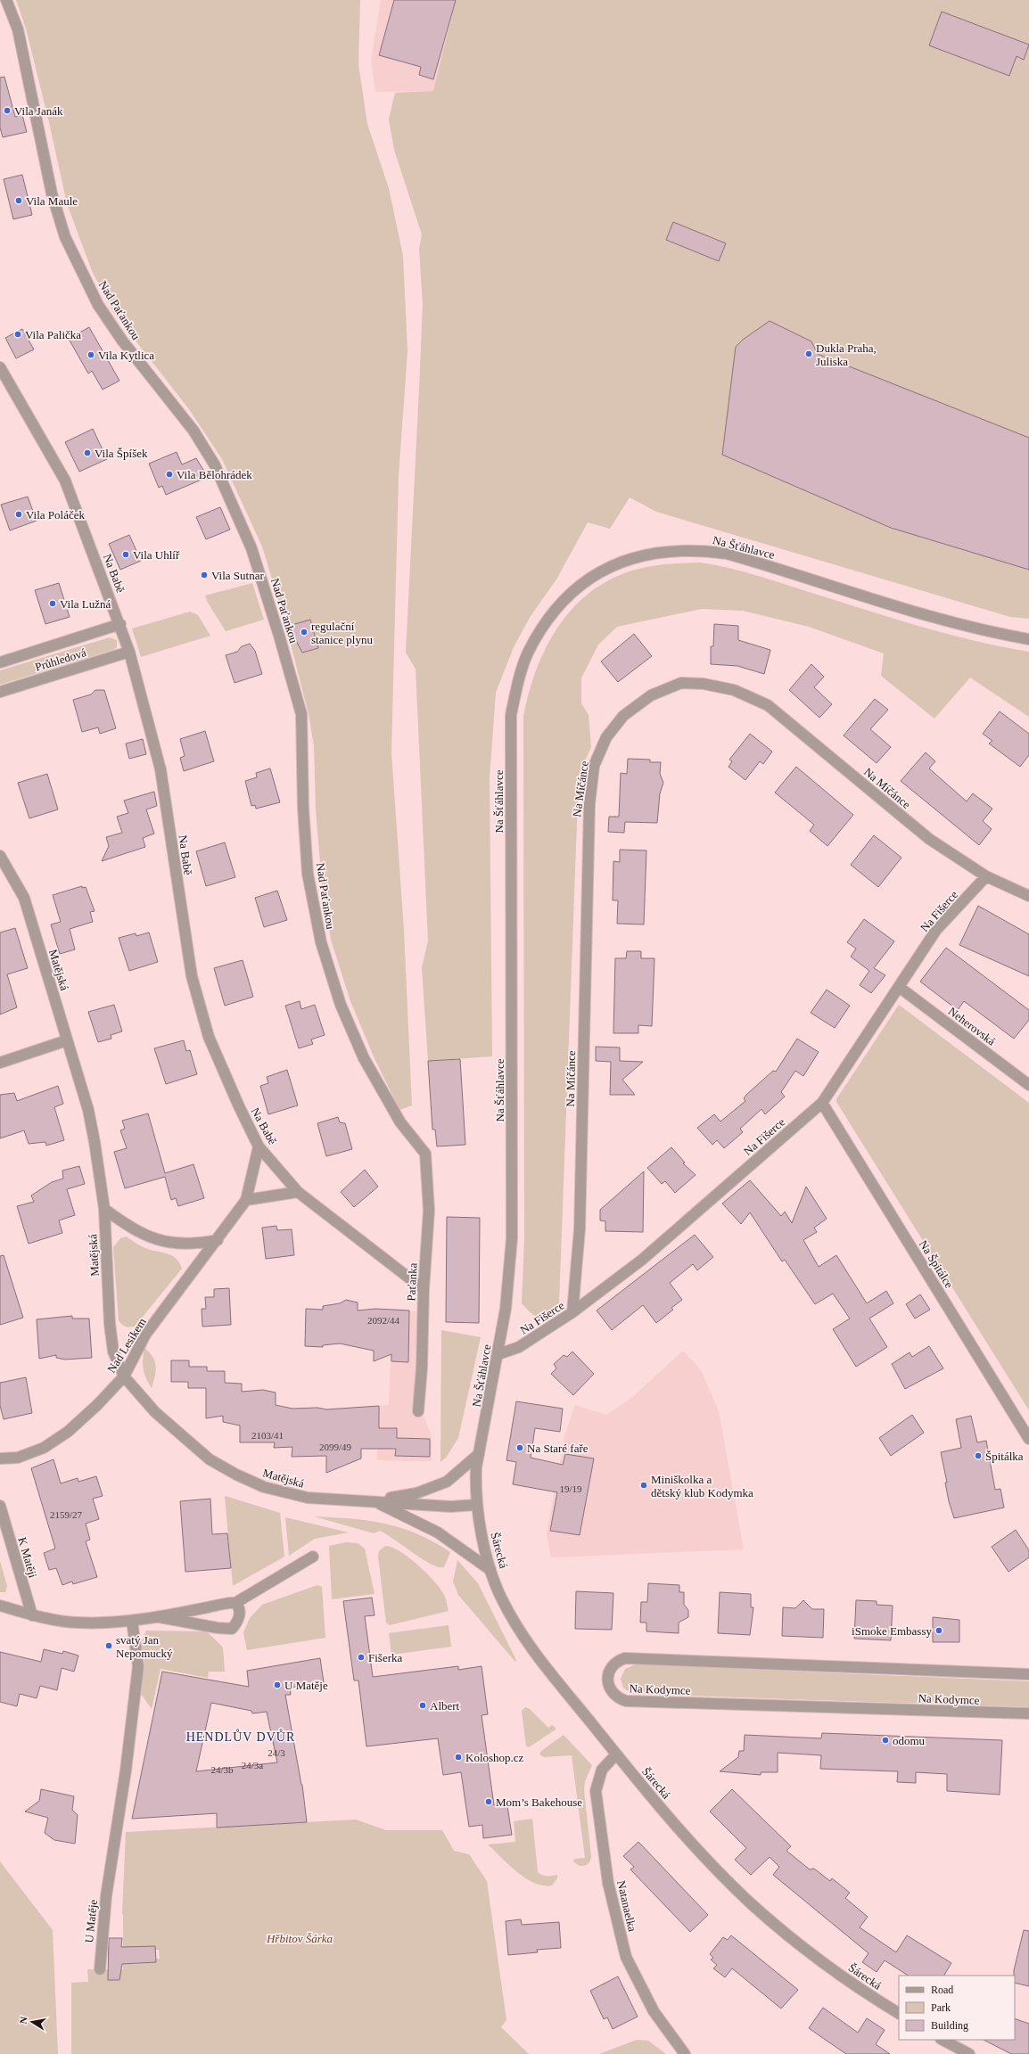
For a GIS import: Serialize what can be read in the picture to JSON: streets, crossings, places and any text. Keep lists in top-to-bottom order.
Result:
{
  "streets": {
    "street": [
      "Nad Paťankou",
      "Na Šťáhlavce",
      "Na Babě",
      "Průhledová",
      "Na Míčánce",
      "Na Fišerce",
      "Matějská",
      "Neherovská",
      "Na Špitálce",
      "Paťanka",
      "Nad Lesíkem",
      "Šárecká",
      "K Matěji",
      "Na Kodymce",
      "Natanaelka",
      "U Matěje"
    ]
  },
  "crossings": [
    ["Nad Paťankou", "Paťanka"],
    ["Na Šťáhlavce", "Na Fišerce"],
    ["Na Šťáhlavce", "Matějská"],
    ["Na Šťáhlavce", "Šárecká"],
    ["Na Babě", "Průhledová"],
    ["Na Babě", "Paťanka"],
    ["Na Míčánce", "Na Fišerce"],
    ["Na Fišerce", "Neherovská"],
    ["Na Fišerce", "Na Špitálce"],
    ["Matějská", "Nad Lesíkem"],
    ["Matějská", "Šárecká"],
    ["Šárecká", "Natanaelka"]
  ],
  "districts": ["HENDLŮV DVŮR"],
  "parks": ["Hřbitov Šárka"],
  "places": [
    "Vila Janák",
    "Vila Maule",
    "Vila Palička",
    "Dukla Praha, Juliska",
    "Vila Kytlica",
    "Vila Špíšek",
    "Vila Bělohrádek",
    "Vila Poláček",
    "Vila Uhlíř",
    "Vila Sutnar",
    "Vila Lužná",
    "regulační stanice plynu",
    "Na Staré faře",
    "Špitálka",
    "Miniškolka a dětský klub Kodymka",
    "iSmoke Embassy",
    "svatý Jan Nepomucký",
    "Fišerka",
    "U Matěje",
    "Albert",
    "odomu",
    "Koloshop.cz",
    "Mom’s Bakehouse"
  ],
  "house_numbers": [
    "2092/44",
    "2103/41",
    "2099/49",
    "19/19",
    "2159/27",
    "24/3",
    "24/3a",
    "24/3b"
  ],
  "legend": ["Road", "Park", "Building"],
  "north": "left"
}
